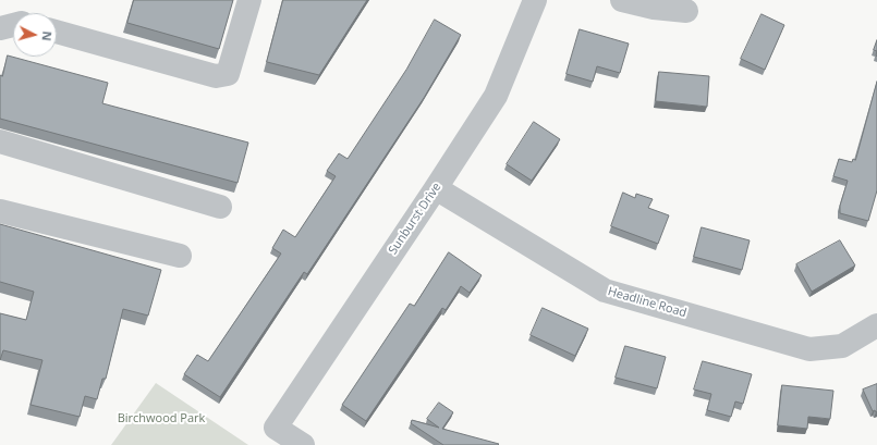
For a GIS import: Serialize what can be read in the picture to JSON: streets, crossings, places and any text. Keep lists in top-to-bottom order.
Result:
{
  "streets": {
    "street": ["Sunburst Drive", "Headline Road"]
  },
  "crossings": [
    ["Sunburst Drive", "Headline Road"]
  ],
  "parks": ["Birchwood Park"],
  "north": "right"
}
